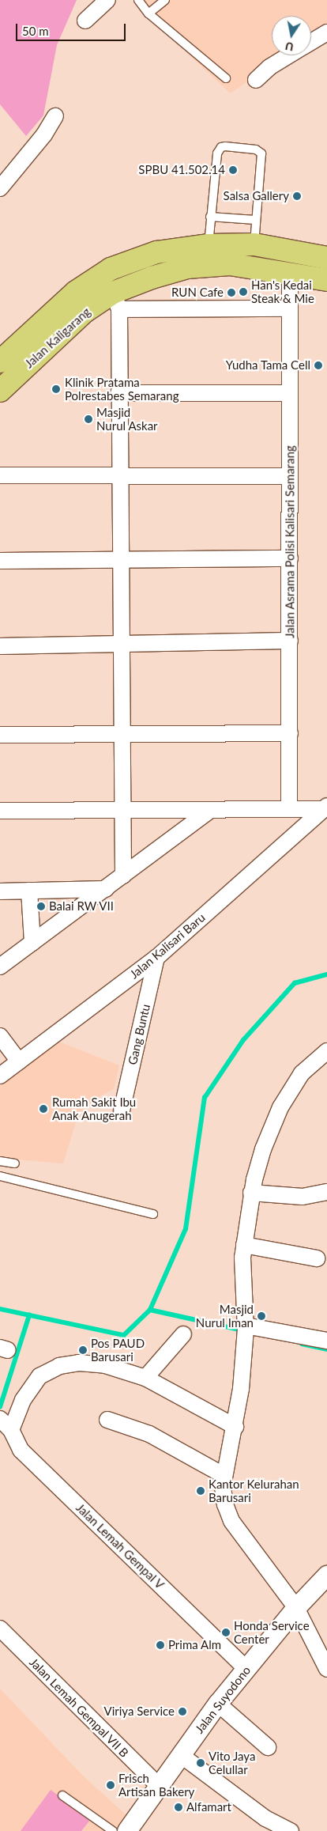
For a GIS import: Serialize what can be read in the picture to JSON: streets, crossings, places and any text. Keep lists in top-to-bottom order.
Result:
{
  "streets": {
    "highway": ["Jalan Kaligarang"],
    "street": [
      "Jalan Asrama Polisi Kalisari Semarang",
      "Jalan Kalisari Baru",
      "Gang Buntu",
      "Jalan Lemah Gempal V",
      "Jalan Suyodono",
      "Jalan Lemah Gempal VII B"
    ]
  },
  "crossings": [
    ["Jalan Kaligarang", "Jalan Asrama Polisi Kalisari Semarang"],
    ["Jalan Kalisari Baru", "Gang Buntu"],
    ["Jalan Lemah Gempal V", "Jalan Suyodono"],
    ["Jalan Suyodono", "Jalan Lemah Gempal VII B"]
  ],
  "places": [
    "SPBU 41.502.14",
    "Salsa Gallery",
    "Han's Kedai Steak & Mie",
    "RUN Cafe",
    "Yudha Tama Cell",
    "Klinik Pratama Polrestabes Semarang",
    "Masjid Nurul Askar",
    "Balai RW VII",
    "Rumah Sakit Ibu Anak Anugerah",
    "Masjid Nurul Iman",
    "Pos PAUD Barusari",
    "Kantor Kelurahan Barusari",
    "Honda Service Center",
    "Prima Alm",
    "Viriya Service",
    "Vito Jaya Celullar",
    "Frisch Artisan Bakery",
    "Alfamart"
  ],
  "scale_bar": "50 m",
  "north": "bottom"
}
